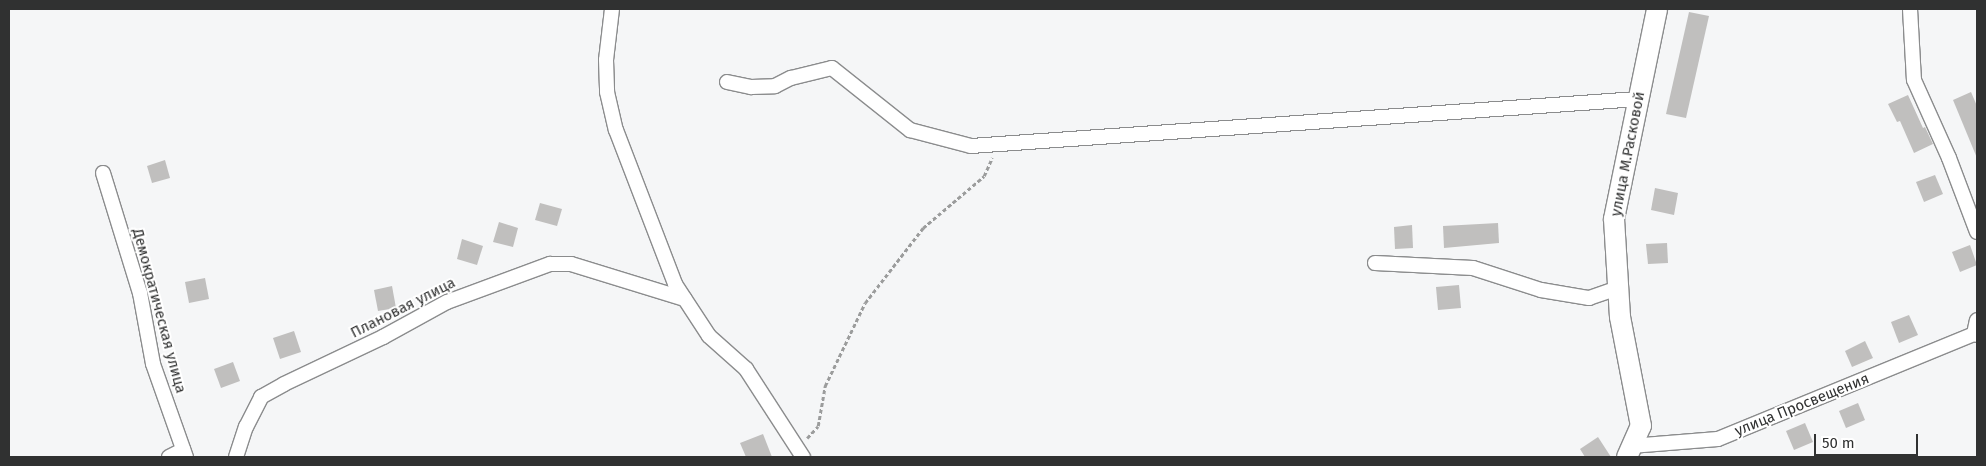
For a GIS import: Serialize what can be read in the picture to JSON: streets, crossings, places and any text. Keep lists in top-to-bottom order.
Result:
{
  "streets": {
    "street": [
      "улица М.Расковой",
      "Плановая улица",
      "Демократическая улица",
      "улица Просвещения"
    ]
  },
  "crossings": [
    ["улица М.Расковой", "улица Просвещения"]
  ],
  "scale_bar": "50 m"
}
